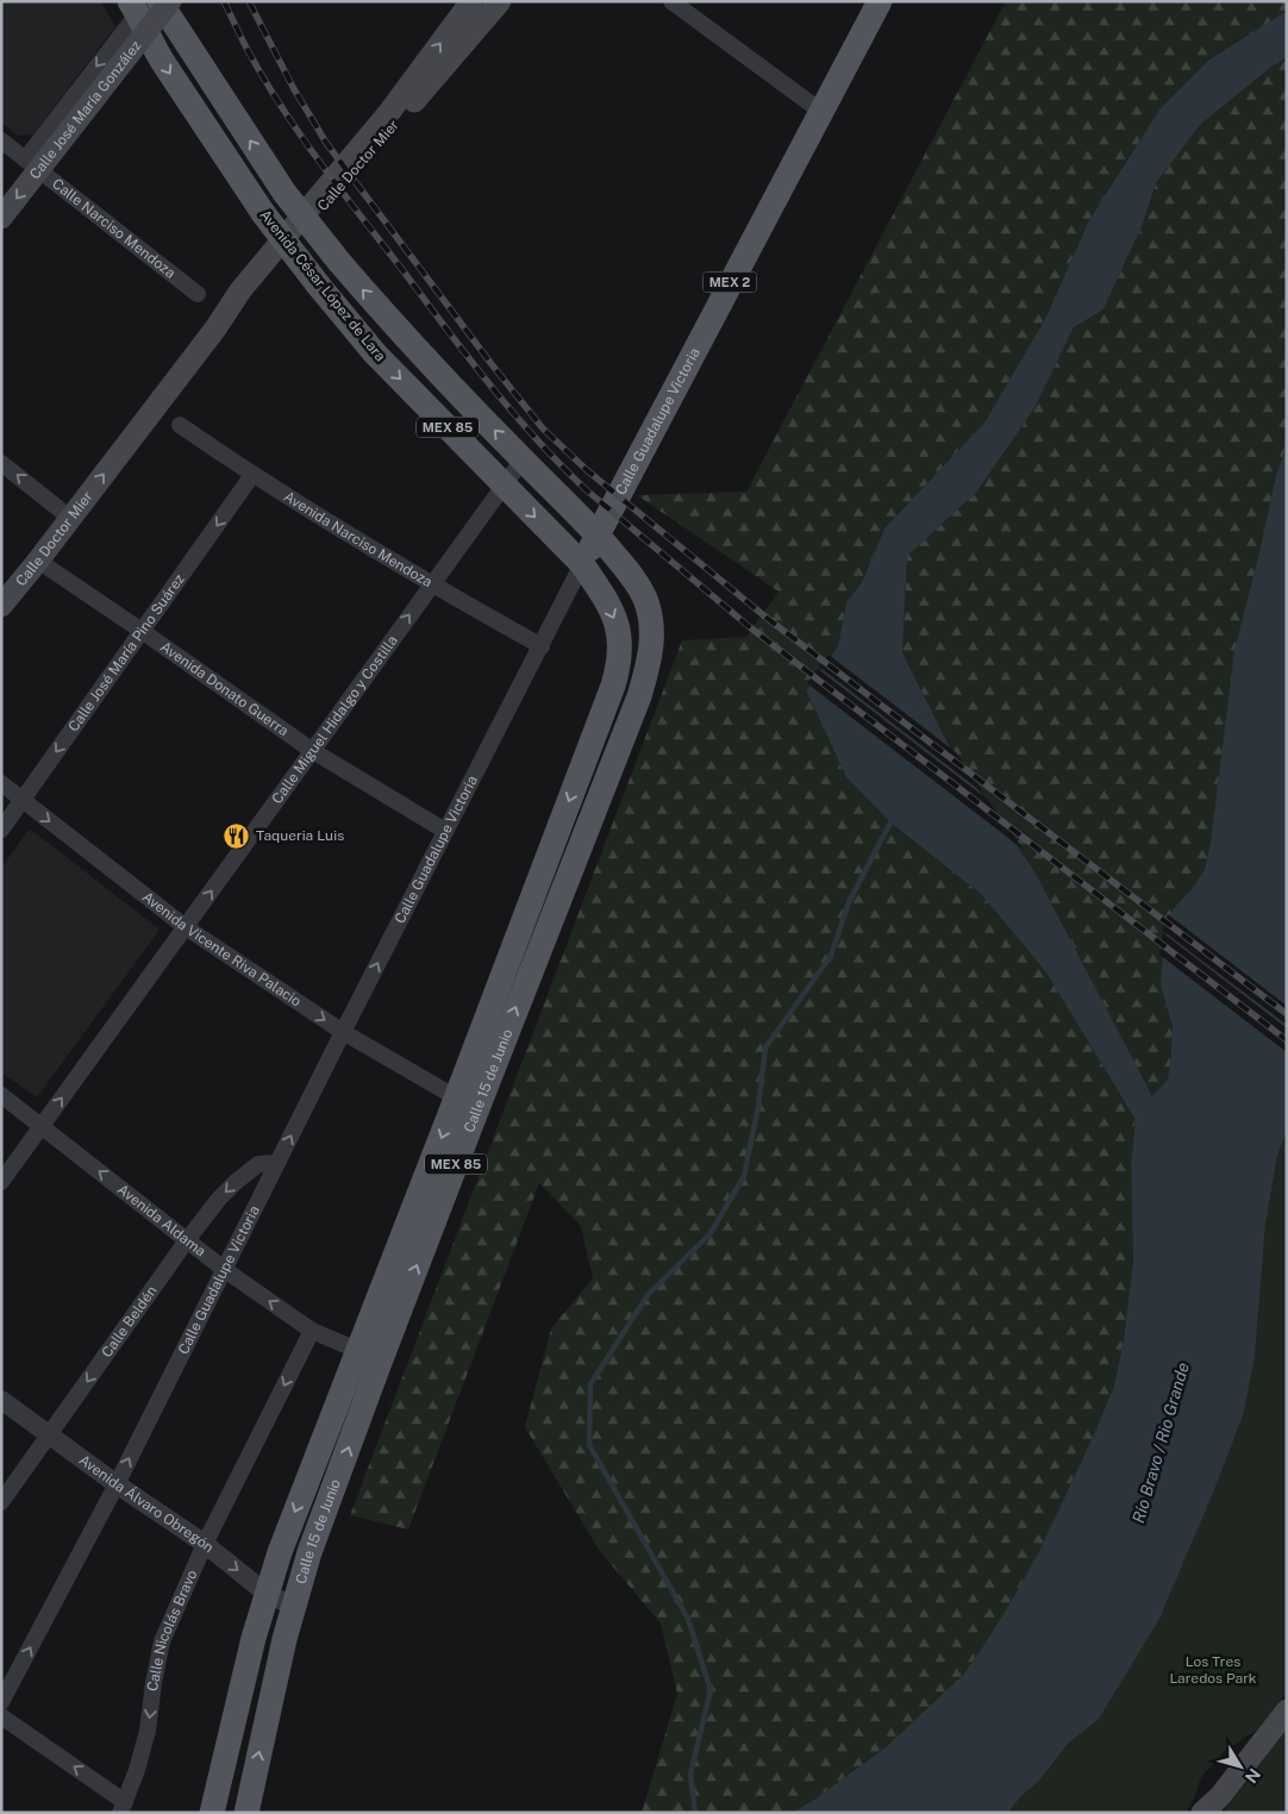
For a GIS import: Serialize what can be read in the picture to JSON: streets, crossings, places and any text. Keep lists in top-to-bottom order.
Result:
{
  "streets": {
    "main road": [
      "Calle José María González",
      "Calle Doctor Mier",
      "MEX 2",
      "Avenida César López de Lara",
      "Calle Guadalupe Victoria",
      "MEX 85",
      "Calle 15 de Junio"
    ],
    "street": [
      "Calle Narciso Mendoza",
      "Avenida Narciso Mendoza",
      "Calle José María Pino Suárez",
      "Avenida Donato Guerra",
      "Calle Miguel Hidalgo y Costilla",
      "Avenida Vicente Riva Palacio",
      "Avenida Aldama",
      "Calle Beldén",
      "Avenida Álvaro Obregón",
      "Calle Nicolás Bravo"
    ]
  },
  "crossings": [
    ["Calle José María González", "Avenida César López de Lara"],
    ["Calle Doctor Mier", "Avenida Donato Guerra"],
    ["Avenida César López de Lara", "Calle Guadalupe Victoria"],
    ["Avenida César López de Lara", "Calle Miguel Hidalgo y Costilla"],
    ["Avenida César López de Lara", "Calle 15 de Junio"],
    ["Calle Guadalupe Victoria", "Avenida Narciso Mendoza"],
    ["Calle Guadalupe Victoria", "Avenida Donato Guerra"],
    ["Calle Guadalupe Victoria", "Avenida Vicente Riva Palacio"],
    ["Calle Guadalupe Victoria", "Calle 15 de Junio"],
    ["Calle Guadalupe Victoria", "Avenida Aldama"],
    ["Calle Guadalupe Victoria", "Calle Beldén"],
    ["Calle Guadalupe Victoria", "Avenida Álvaro Obregón"],
    ["Avenida Narciso Mendoza", "Calle José María Pino Suárez"],
    ["Avenida Narciso Mendoza", "Calle Miguel Hidalgo y Costilla"],
    ["Calle José María Pino Suárez", "Avenida Donato Guerra"],
    ["Calle José María Pino Suárez", "Avenida Vicente Riva Palacio"],
    ["Avenida Donato Guerra", "Calle Miguel Hidalgo y Costilla"],
    ["Calle Miguel Hidalgo y Costilla", "Avenida Vicente Riva Palacio"],
    ["Calle Miguel Hidalgo y Costilla", "Avenida Aldama"],
    ["Avenida Vicente Riva Palacio", "Calle 15 de Junio"],
    ["Calle 15 de Junio", "Avenida Aldama"],
    ["Calle 15 de Junio", "Avenida Álvaro Obregón"],
    ["Avenida Aldama", "Calle Beldén"],
    ["Avenida Aldama", "Calle Nicolás Bravo"],
    ["Calle Beldén", "Avenida Álvaro Obregón"],
    ["Avenida Álvaro Obregón", "Calle Nicolás Bravo"]
  ],
  "one_way": [
    "Calle José María González",
    "Calle Guadalupe Victoria",
    "Calle José María Pino Suárez",
    "Calle Miguel Hidalgo y Costilla",
    "Avenida Vicente Riva Palacio",
    "Avenida Aldama",
    "Calle Beldén",
    "Calle Nicolás Bravo"
  ],
  "water": ["Río Bravo / Rio Grande"],
  "parks": ["Los Tres Laredos Park"],
  "places": {
    "restaurant": ["Taqueria Luis"]
  },
  "north": "bottom right"
}
